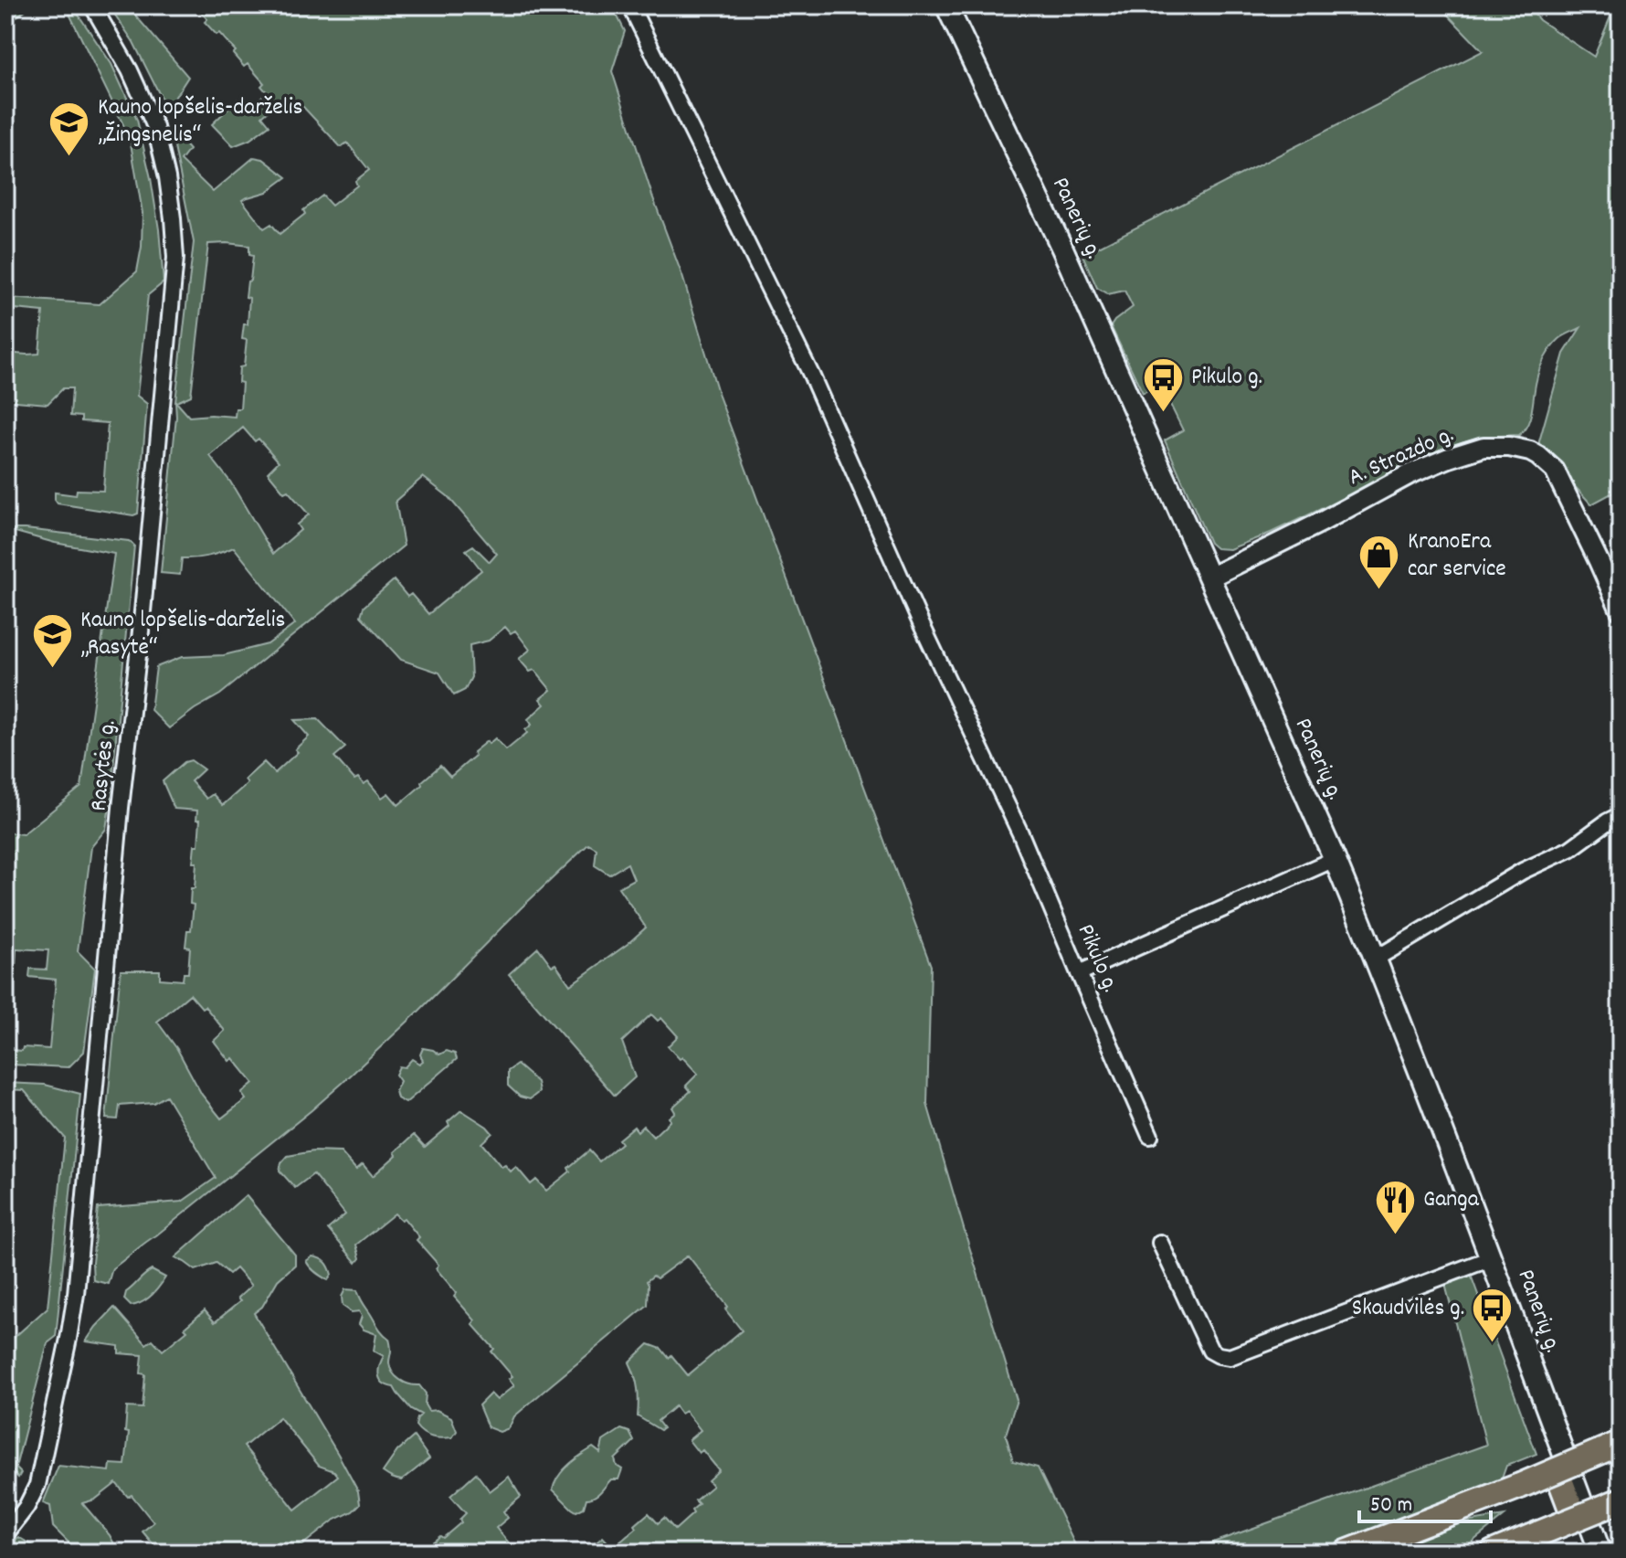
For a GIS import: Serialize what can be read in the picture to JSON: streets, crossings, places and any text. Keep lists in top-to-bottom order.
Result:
{
  "streets": {
    "main road": ["Panerių g."],
    "street": ["A. Strazdo g.", "Rasytės g.", "Pikulo g."]
  },
  "crossings": [
    ["Panerių g.", "A. Strazdo g."]
  ],
  "places": {
    "school or university": ["Kauno lopšelis-darželis „Žingsnelis“", "Kauno lopšelis-darželis „Rasytė“"],
    "bus stop": ["Pikulo g.", "Skaudvilės g."],
    "shop": ["KranoEra car service"],
    "restaurant": ["Ganga"]
  },
  "scale_bar": "50 m"
}
